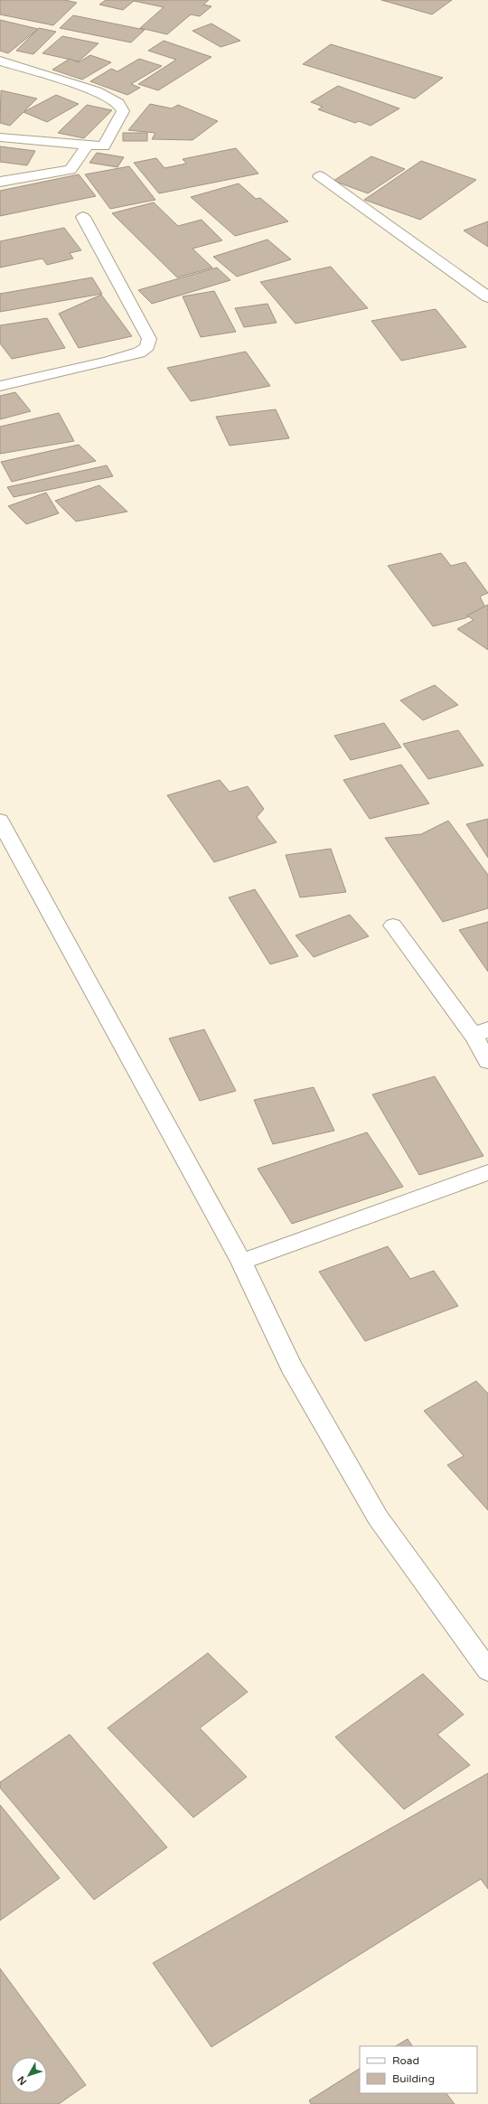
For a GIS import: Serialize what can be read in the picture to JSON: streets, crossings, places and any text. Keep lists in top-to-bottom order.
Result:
{
  "legend": ["Road", "Building"],
  "north": "bottom left"
}
